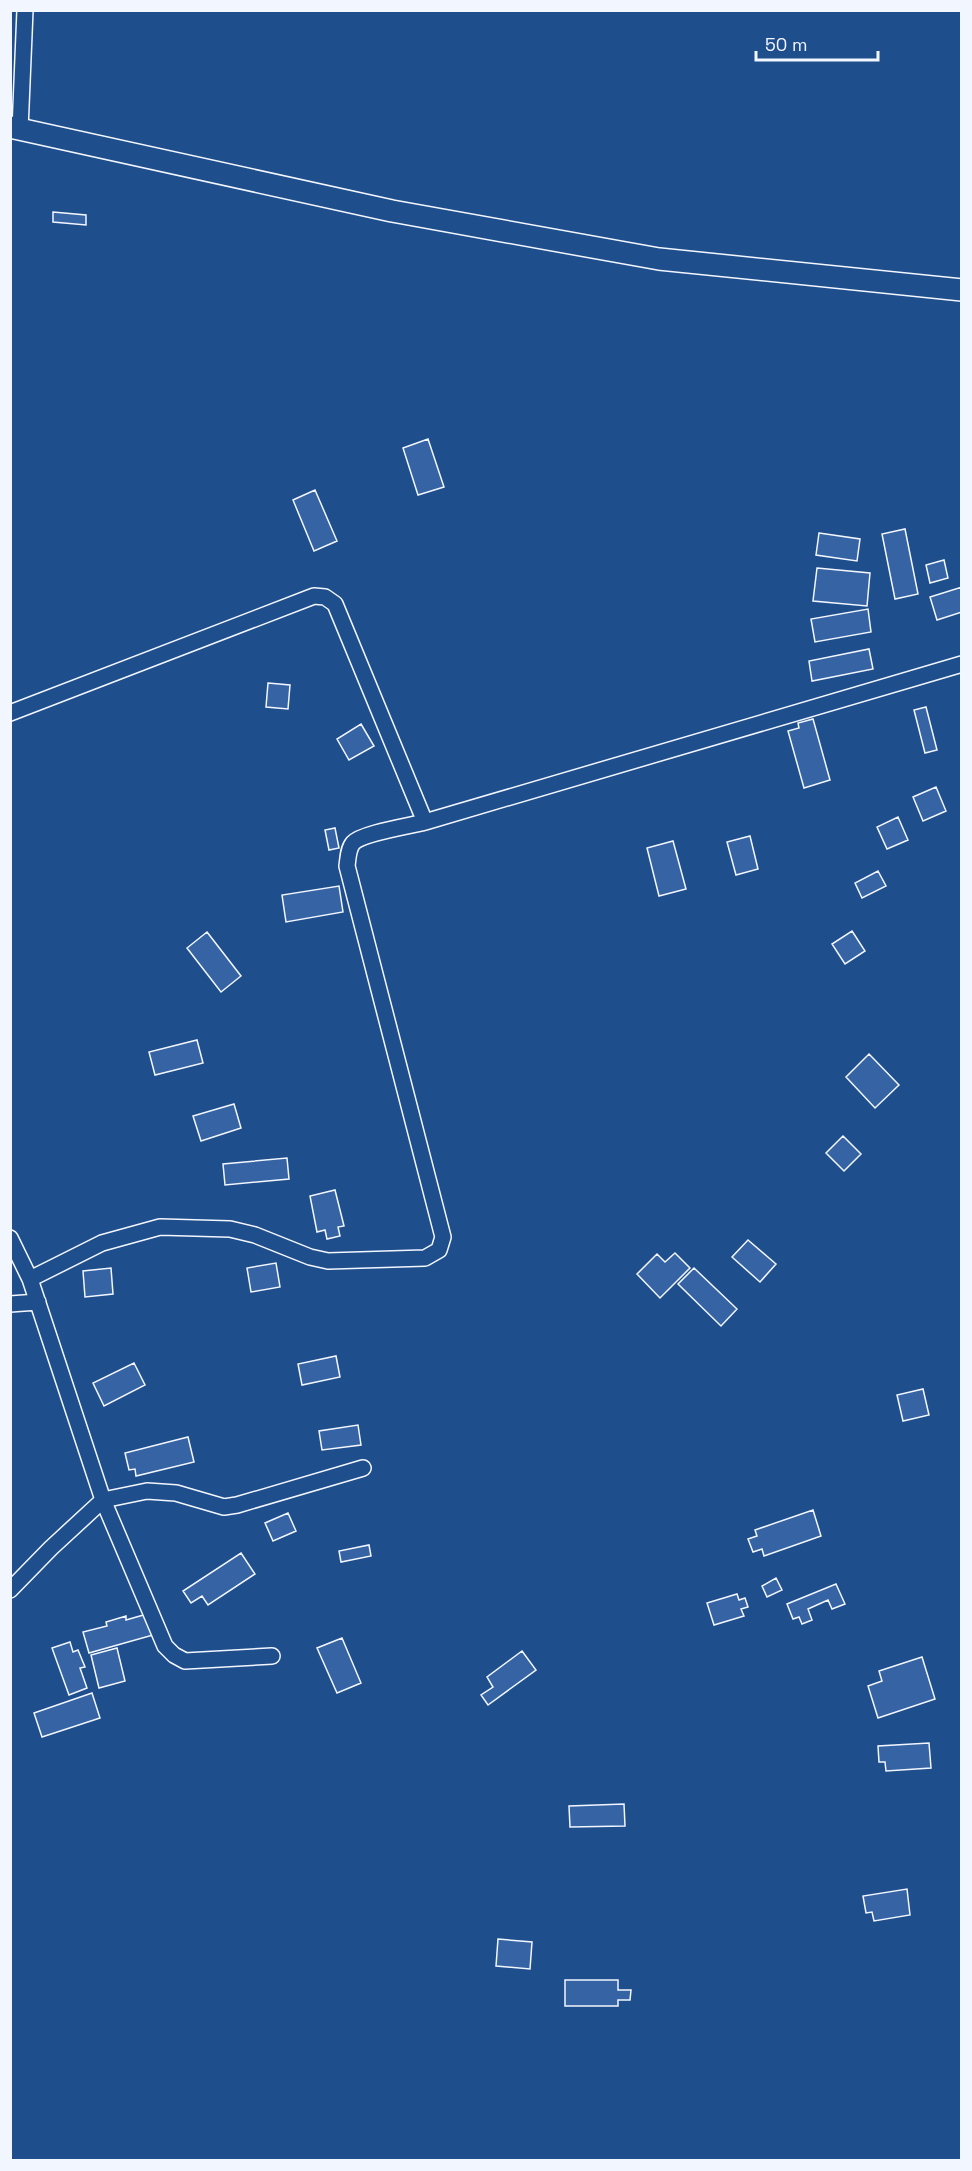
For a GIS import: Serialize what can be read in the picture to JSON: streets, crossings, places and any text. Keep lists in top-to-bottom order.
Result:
{
  "scale_bar": "50 m"
}
